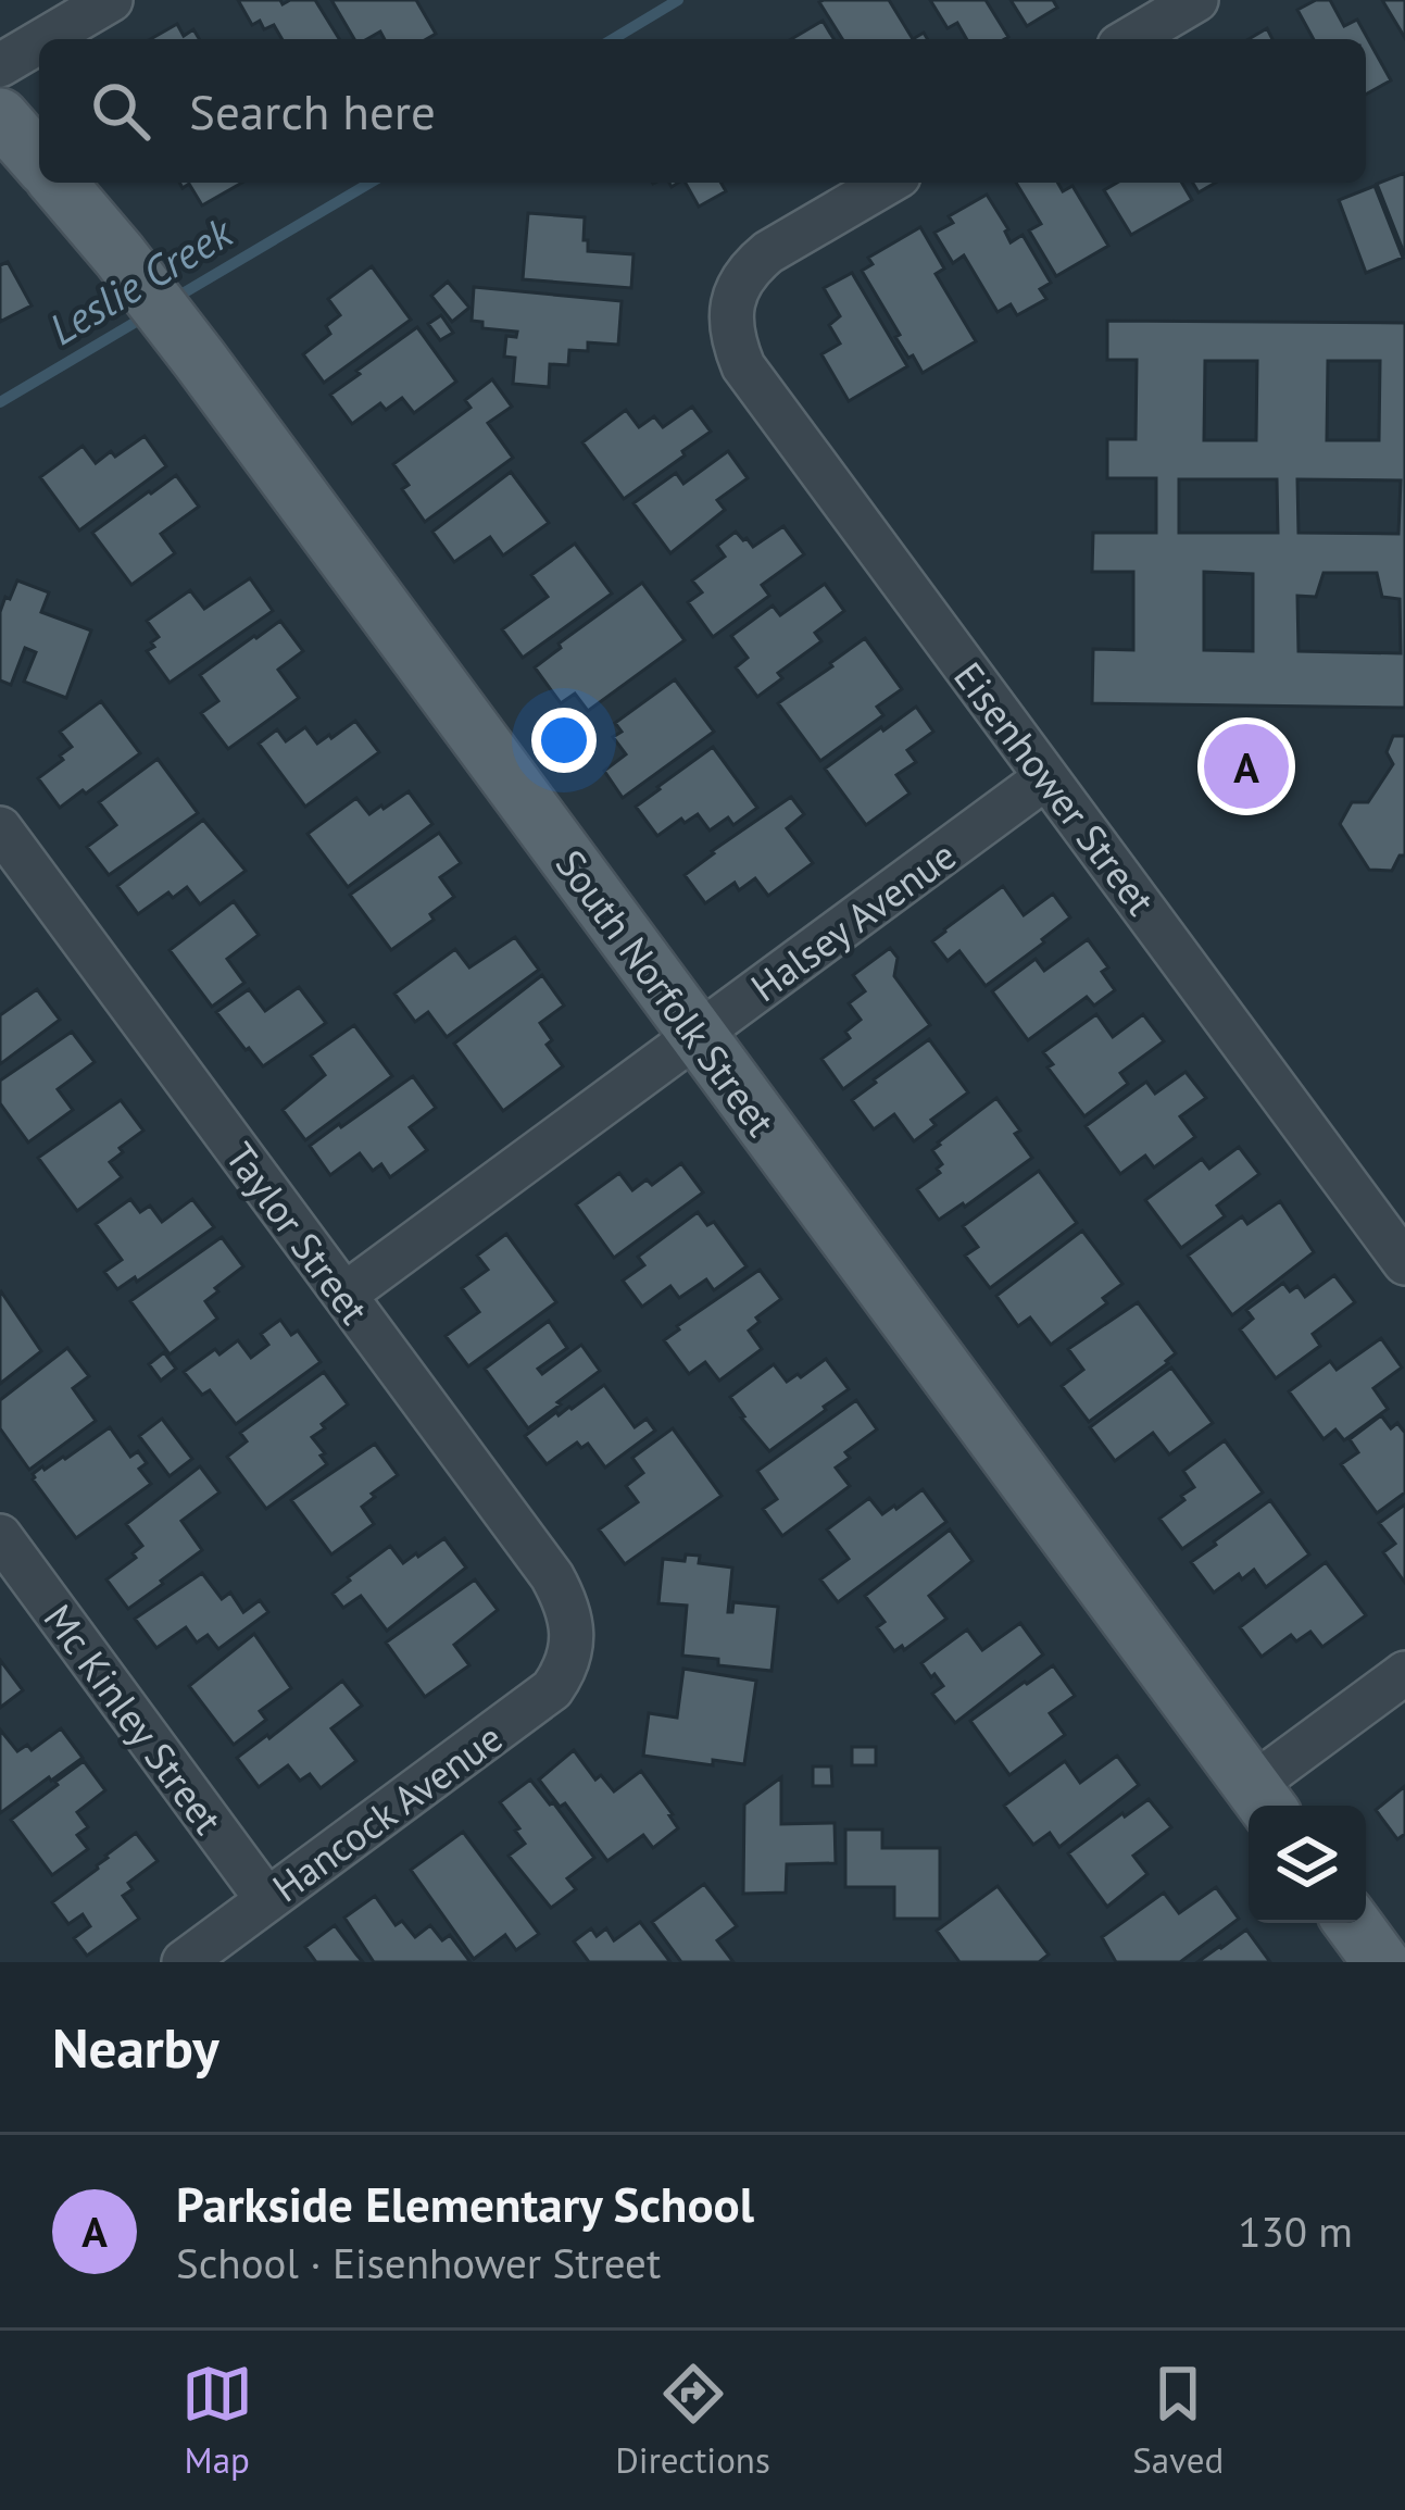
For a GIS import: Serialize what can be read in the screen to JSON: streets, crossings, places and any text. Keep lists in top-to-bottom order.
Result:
{
  "streets": {
    "main road": ["South Norfolk Street"],
    "street": [
      "Eisenhower Street",
      "Halsey Avenue",
      "Taylor Street",
      "Mc Kinley Street",
      "Hancock Avenue"
    ]
  },
  "crossings": [
    ["Eisenhower Street", "Halsey Avenue"],
    ["Halsey Avenue", "South Norfolk Street"],
    ["Halsey Avenue", "Taylor Street"],
    ["Taylor Street", "Hancock Avenue"],
    ["Mc Kinley Street", "Hancock Avenue"]
  ],
  "water": ["Leslie Creek"],
  "page": {
    "search": "Search here",
    "pins": "A",
    "heading": "Nearby",
    "list": [
      {
        "mark": "A",
        "name": "Parkside Elementary School",
        "note": "School · Eisenhower Street",
        "value": "130 m"
      }
    ],
    "nav": ["Map", "Directions", "Saved"]
  }
}
